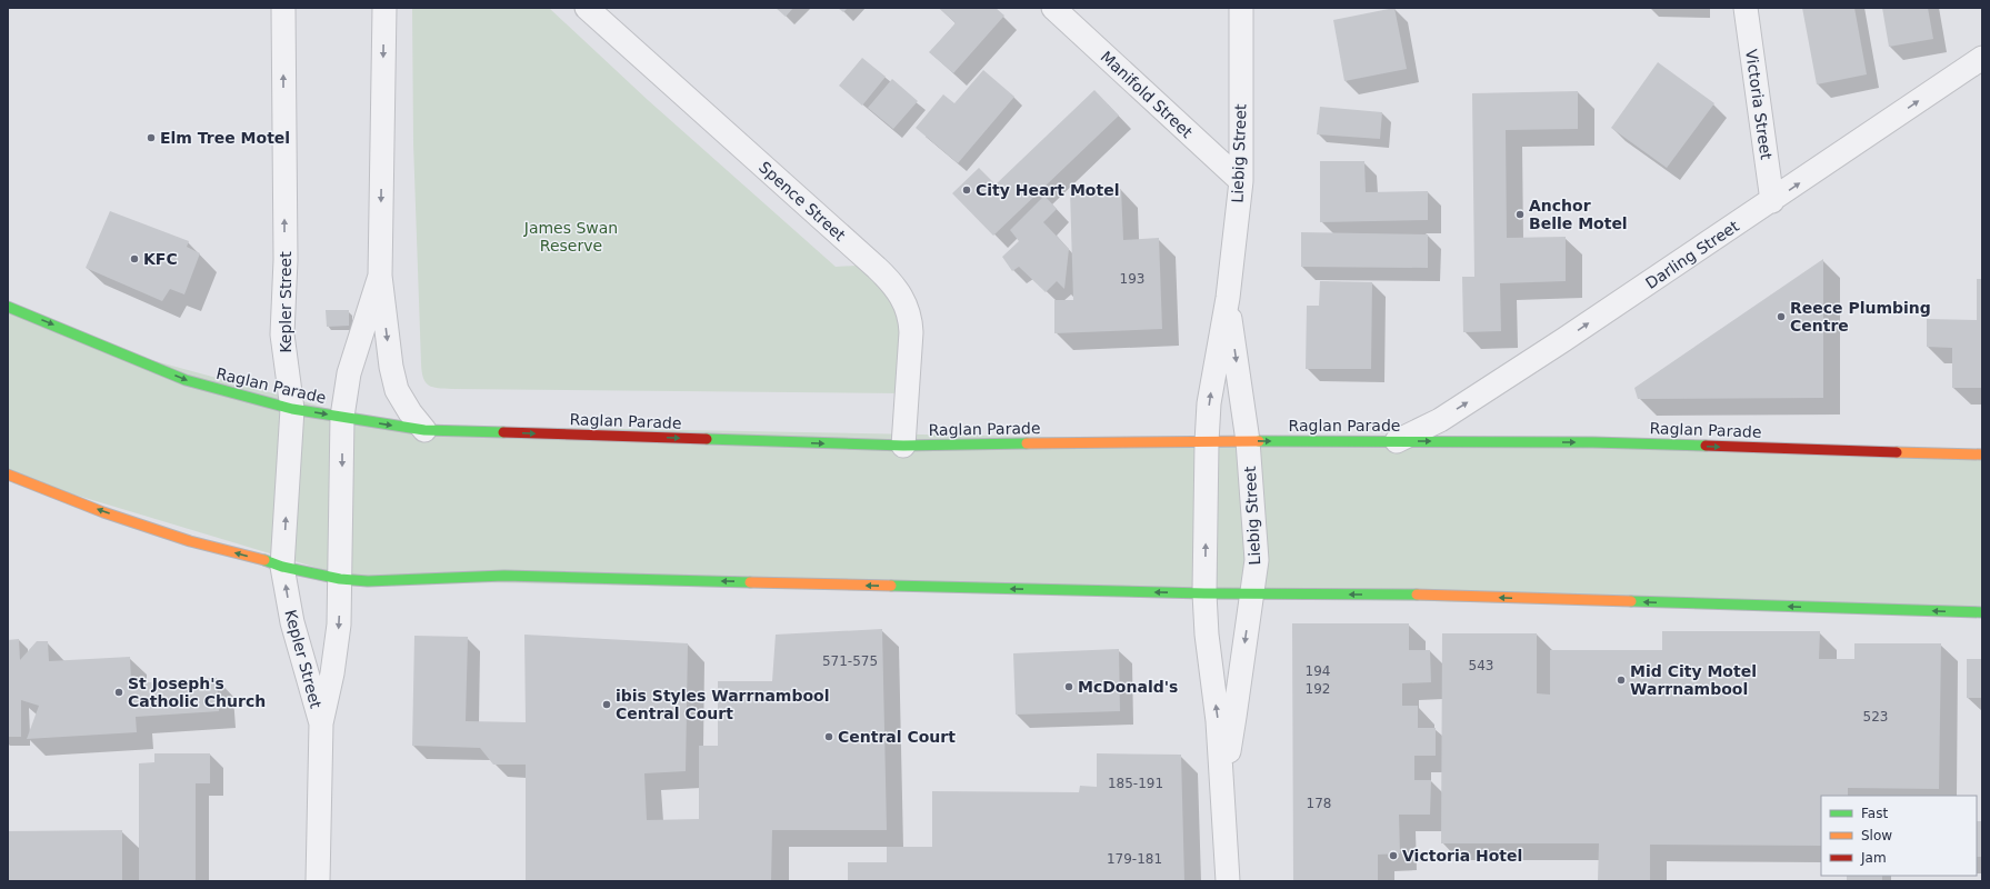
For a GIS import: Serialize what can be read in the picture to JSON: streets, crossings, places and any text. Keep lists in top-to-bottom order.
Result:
{
  "streets": {
    "highway": ["Raglan Parade"],
    "street": [
      "Manifold Street",
      "Victoria Street",
      "Liebig Street",
      "Spence Street",
      "Darling Street",
      "Kepler Street"
    ]
  },
  "crossings": [
    ["Manifold Street", "Liebig Street"],
    ["Victoria Street", "Darling Street"],
    ["Liebig Street", "Raglan Parade"],
    ["Spence Street", "Raglan Parade"],
    ["Darling Street", "Raglan Parade"],
    ["Kepler Street", "Raglan Parade"]
  ],
  "one_way": ["Darling Street", "Raglan Parade"],
  "parks": ["James Swan Reserve"],
  "places": [
    "Elm Tree Motel",
    "City Heart Motel",
    "Anchor Belle Motel",
    "KFC",
    "Reece Plumbing Centre",
    "Mid City Motel Warrnambool",
    "McDonald's",
    "St Joseph's Catholic Church",
    "ibis Styles Warrnambool Central Court",
    "Central Court",
    "Victoria Hotel"
  ],
  "house_numbers": [
    "193",
    "571-575",
    "543",
    "194",
    "192",
    "523",
    "185-191",
    "178",
    "179-181"
  ],
  "legend": ["Fast", "Slow", "Jam"]
}
